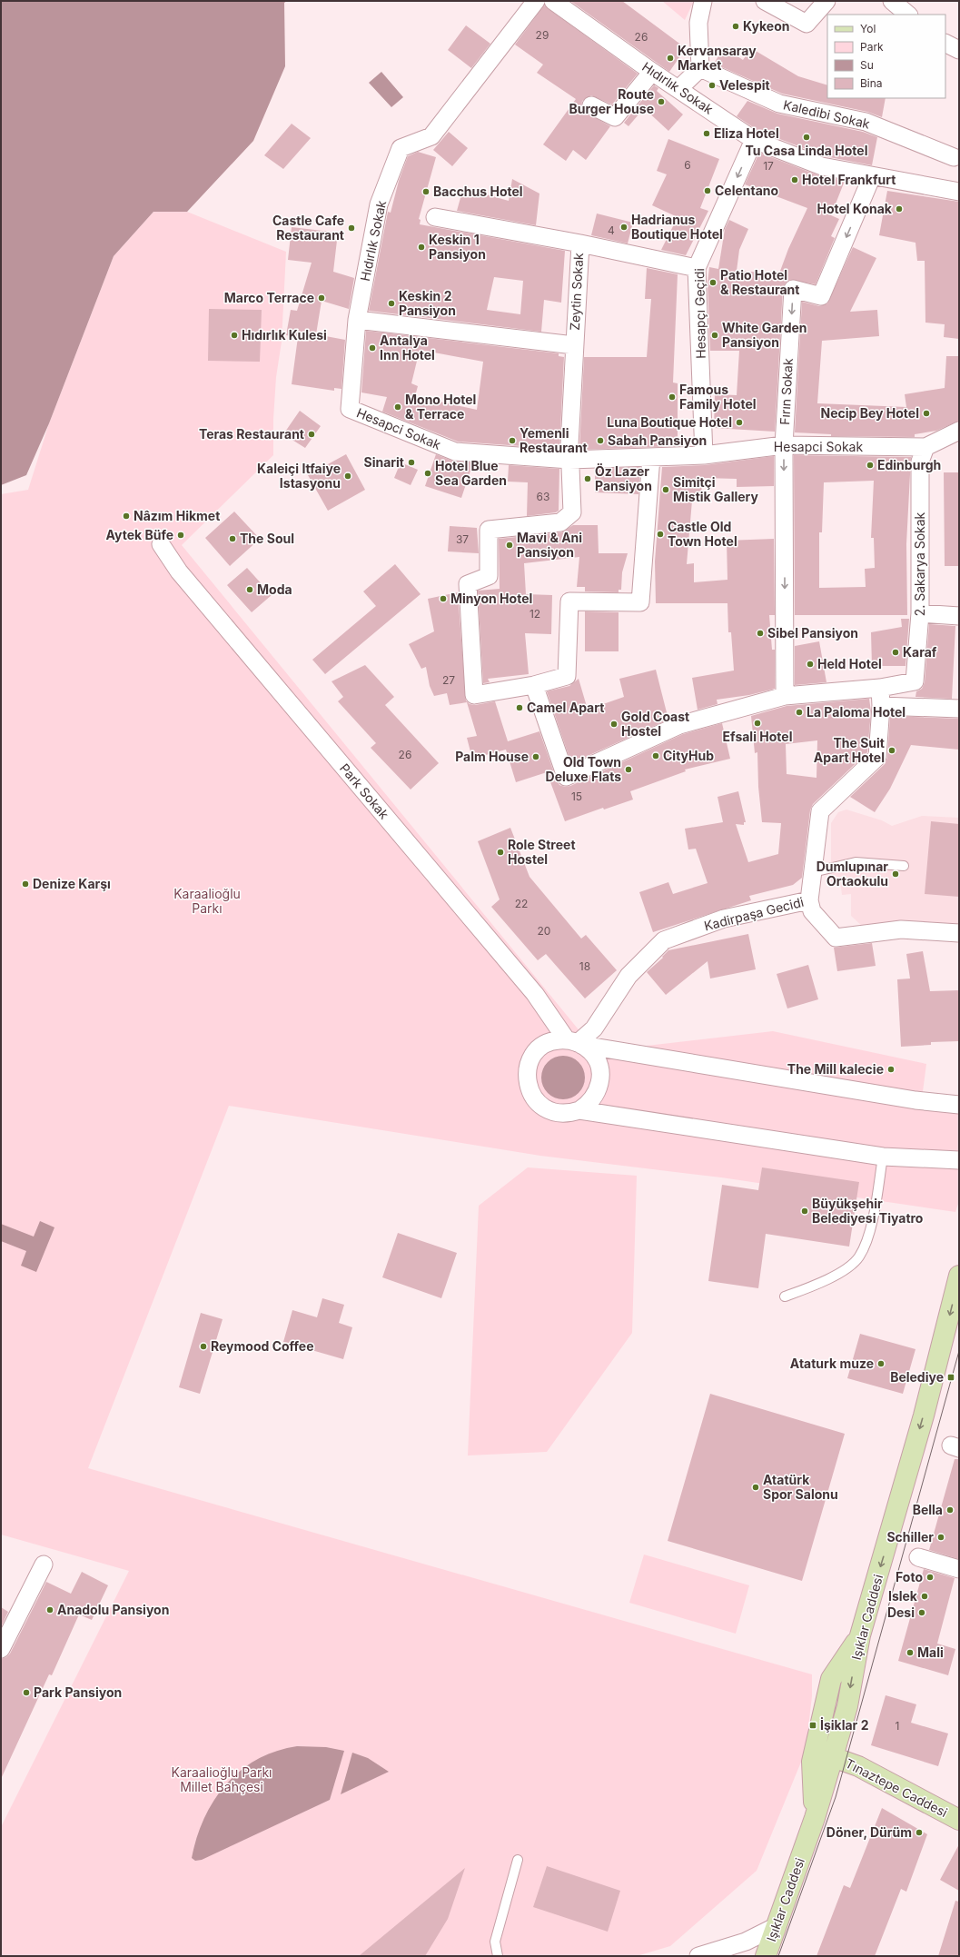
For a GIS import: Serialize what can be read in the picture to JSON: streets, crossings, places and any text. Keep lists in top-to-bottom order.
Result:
{
  "streets": {
    "street": [
      "Hıdırlık Sokak",
      "Kaledibi Sokak",
      "Zeytin Sokak",
      "Hesapçı Geçidi",
      "Fırın Sokak",
      "Hesapci Sokak",
      "2. Sakarya Sokak",
      "Park Sokak",
      "Kadirpaşa Gecidi",
      "Işıklar Caddesi",
      "Tınaztepe Caddesi"
    ]
  },
  "crossings": [
    ["Hıdırlık Sokak", "Hesapçı Geçidi"],
    ["Hıdırlık Sokak", "Fırın Sokak"],
    ["Hıdırlık Sokak", "Hesapci Sokak"],
    ["Zeytin Sokak", "Hesapçı Geçidi"],
    ["Zeytin Sokak", "Hesapci Sokak"],
    ["Hesapçı Geçidi", "Hesapci Sokak"],
    ["Fırın Sokak", "Hesapci Sokak"],
    ["Hesapci Sokak", "2. Sakarya Sokak"],
    ["2. Sakarya Sokak", "Kadirpaşa Gecidi"],
    ["Park Sokak", "Kadirpaşa Gecidi"],
    ["Işıklar Caddesi", "Tınaztepe Caddesi"]
  ],
  "one_way": ["Hesapçı Geçidi", "Fırın Sokak", "Işıklar Caddesi"],
  "parks": ["Karaalioğlu Parkı", "Karaalioğlu Parkı Millet Bahçesi"],
  "places": {
    "other": [
      "Kykeon",
      "Kervansaray Market",
      "Velespit",
      "Route Burger House",
      "Eliza Hotel",
      "Tu Casa Linda Hotel",
      "Hotel Frankfurt",
      "Celentano",
      "Bacchus Hotel",
      "Hotel Konak",
      "Hadrianus Boutique Hotel",
      "Castle Cafe Restaurant",
      "Keskin 1 Pansiyon",
      "Patio Hotel & Restaurant",
      "Marco Terrace",
      "Keskin 2 Pansiyon",
      "Hıdırlık Kulesi",
      "White Garden Pansiyon",
      "Antalya Inn Hotel",
      "Famous Family Hotel",
      "Mono Hotel & Terrace",
      "Necip Bey Hotel",
      "Luna Boutique Hotel",
      "Teras Restaurant",
      "Yemenli Restaurant",
      "Sabah Pansiyon",
      "Sinarit",
      "Edinburgh",
      "Hotel Blue Sea Garden",
      "Kaleiçi Itfaiye Istasyonu",
      "Öz Lazer Pansiyon",
      "Simitçi Mistik Gallery",
      "Nâzım Hikmet",
      "Castle Old Town Hotel",
      "Aytek Büfe",
      "The Soul",
      "Mavi & Ani Pansiyon",
      "Moda",
      "Minyon Hotel",
      "Sibel Pansiyon",
      "Karaf",
      "Held Hotel",
      "Camel Apart",
      "La Paloma Hotel",
      "Efsali Hotel",
      "Gold Coast Hostel",
      "The Suit Apart Hotel",
      "CityHub",
      "Palm House",
      "Old Town Deluxe Flats",
      "Role Street Hostel",
      "Dumlupınar Ortaokulu",
      "Denize Karşı",
      "The Mill kalecie",
      "Büyükşehir Belediyesi Tiyatro",
      "Reymood Coffee",
      "Ataturk muze",
      "Atatürk Spor Salonu",
      "Bella",
      "Schiller",
      "Foto",
      "Islek",
      "Anadolu Pansiyon",
      "Desi",
      "Mali",
      "Park Pansiyon",
      "Döner, Dürüm"
    ],
    "transit": ["Belediye", "İşiklar 2"]
  },
  "house_numbers": [
    "29",
    "26",
    "6",
    "17",
    "4",
    "63",
    "37",
    "12",
    "27",
    "26",
    "15",
    "22",
    "20",
    "18",
    "1"
  ],
  "legend": [
    "Yol",
    "Park",
    "Su",
    "Bina"
  ]
}
